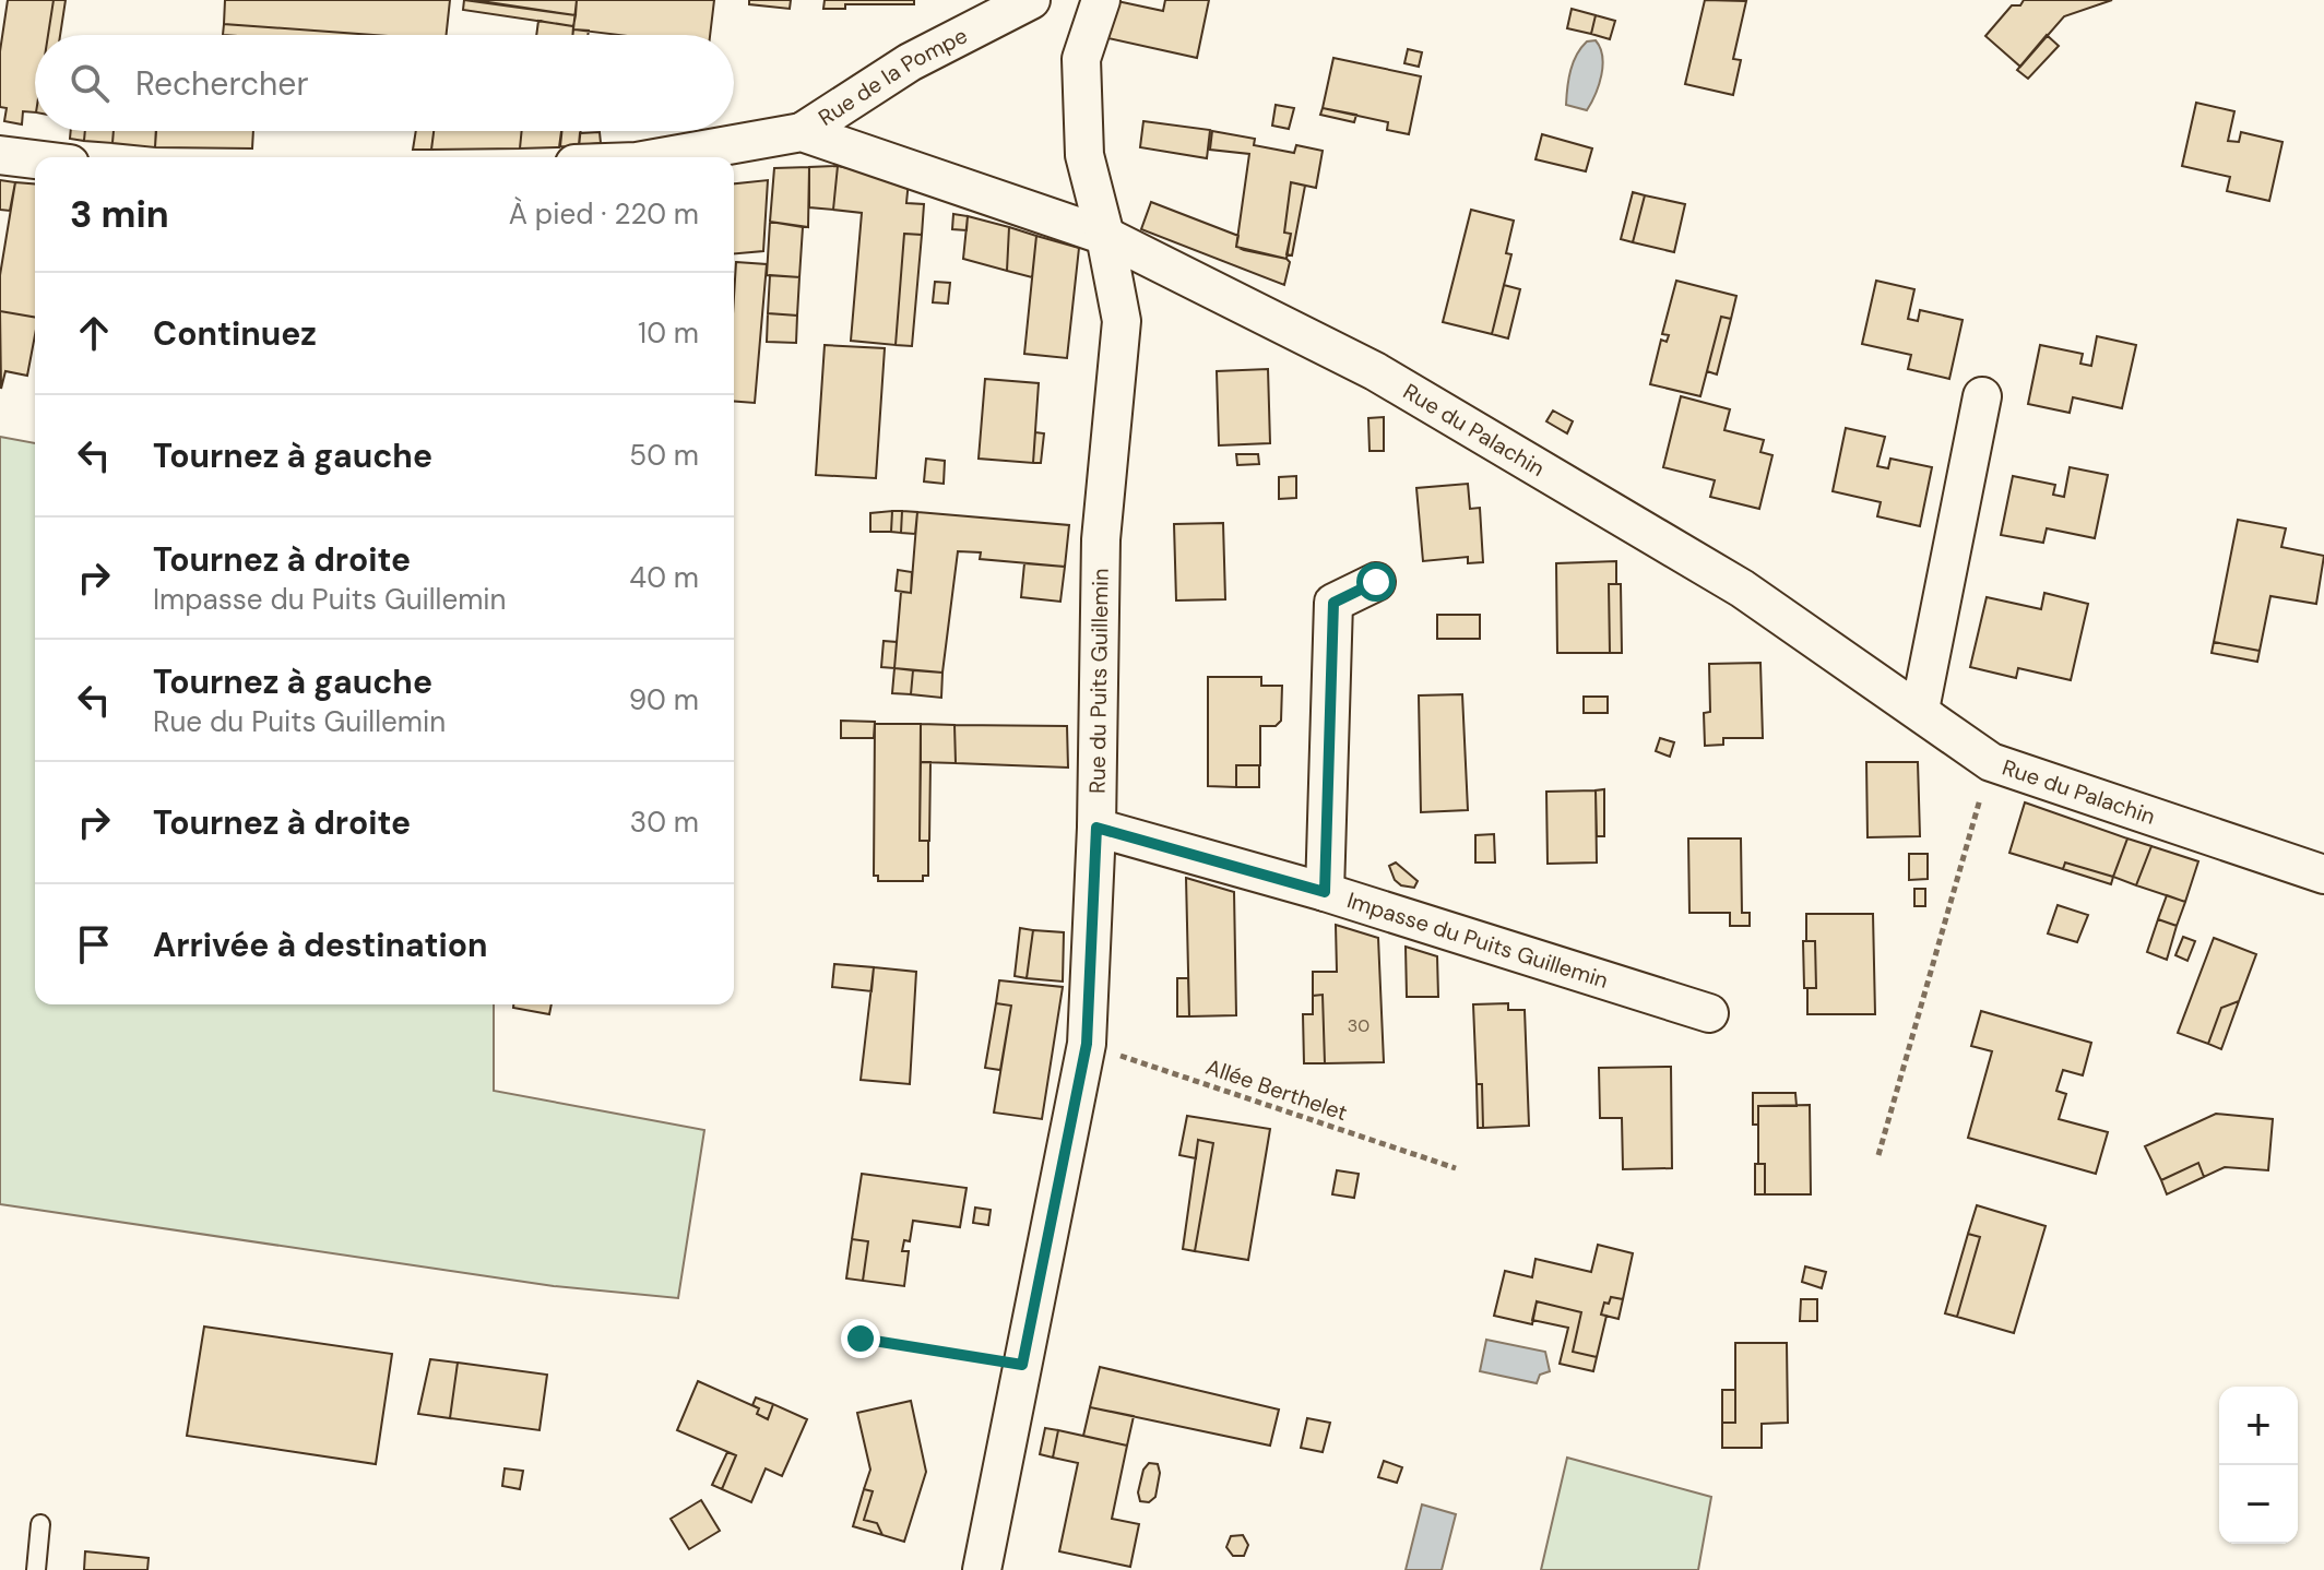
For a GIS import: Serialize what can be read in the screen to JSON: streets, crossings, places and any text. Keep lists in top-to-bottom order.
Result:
{
  "streets": {
    "street": [
      "Rue de la Pompe",
      "Rue du Palachin",
      "Rue du Puits Guillemin",
      "Impasse du Puits Guillemin"
    ],
    "path": ["Allée Berthelet"]
  },
  "crossings": [
    ["Rue de la Pompe", "Rue du Palachin"],
    ["Rue du Palachin", "Rue du Puits Guillemin"],
    ["Rue du Puits Guillemin", "Impasse du Puits Guillemin"],
    ["Rue du Puits Guillemin", "Allée Berthelet"]
  ],
  "house_numbers": ["30"],
  "page": {
    "search": "Rechercher",
    "heading": ["3 min", "À pied · 220 m"],
    "list": [
      ["Continuez", "10 m"],
      ["Tournez à gauche", "50 m"],
      ["Tournez à droite", "Impasse du Puits Guillemin", "40 m"],
      ["Tournez à gauche", "Rue du Puits Guillemin", "90 m"],
      ["Tournez à droite", "30 m"],
      "Arrivée à destination"
    ],
    "map_buttons": ["+", "−"]
  }
}
